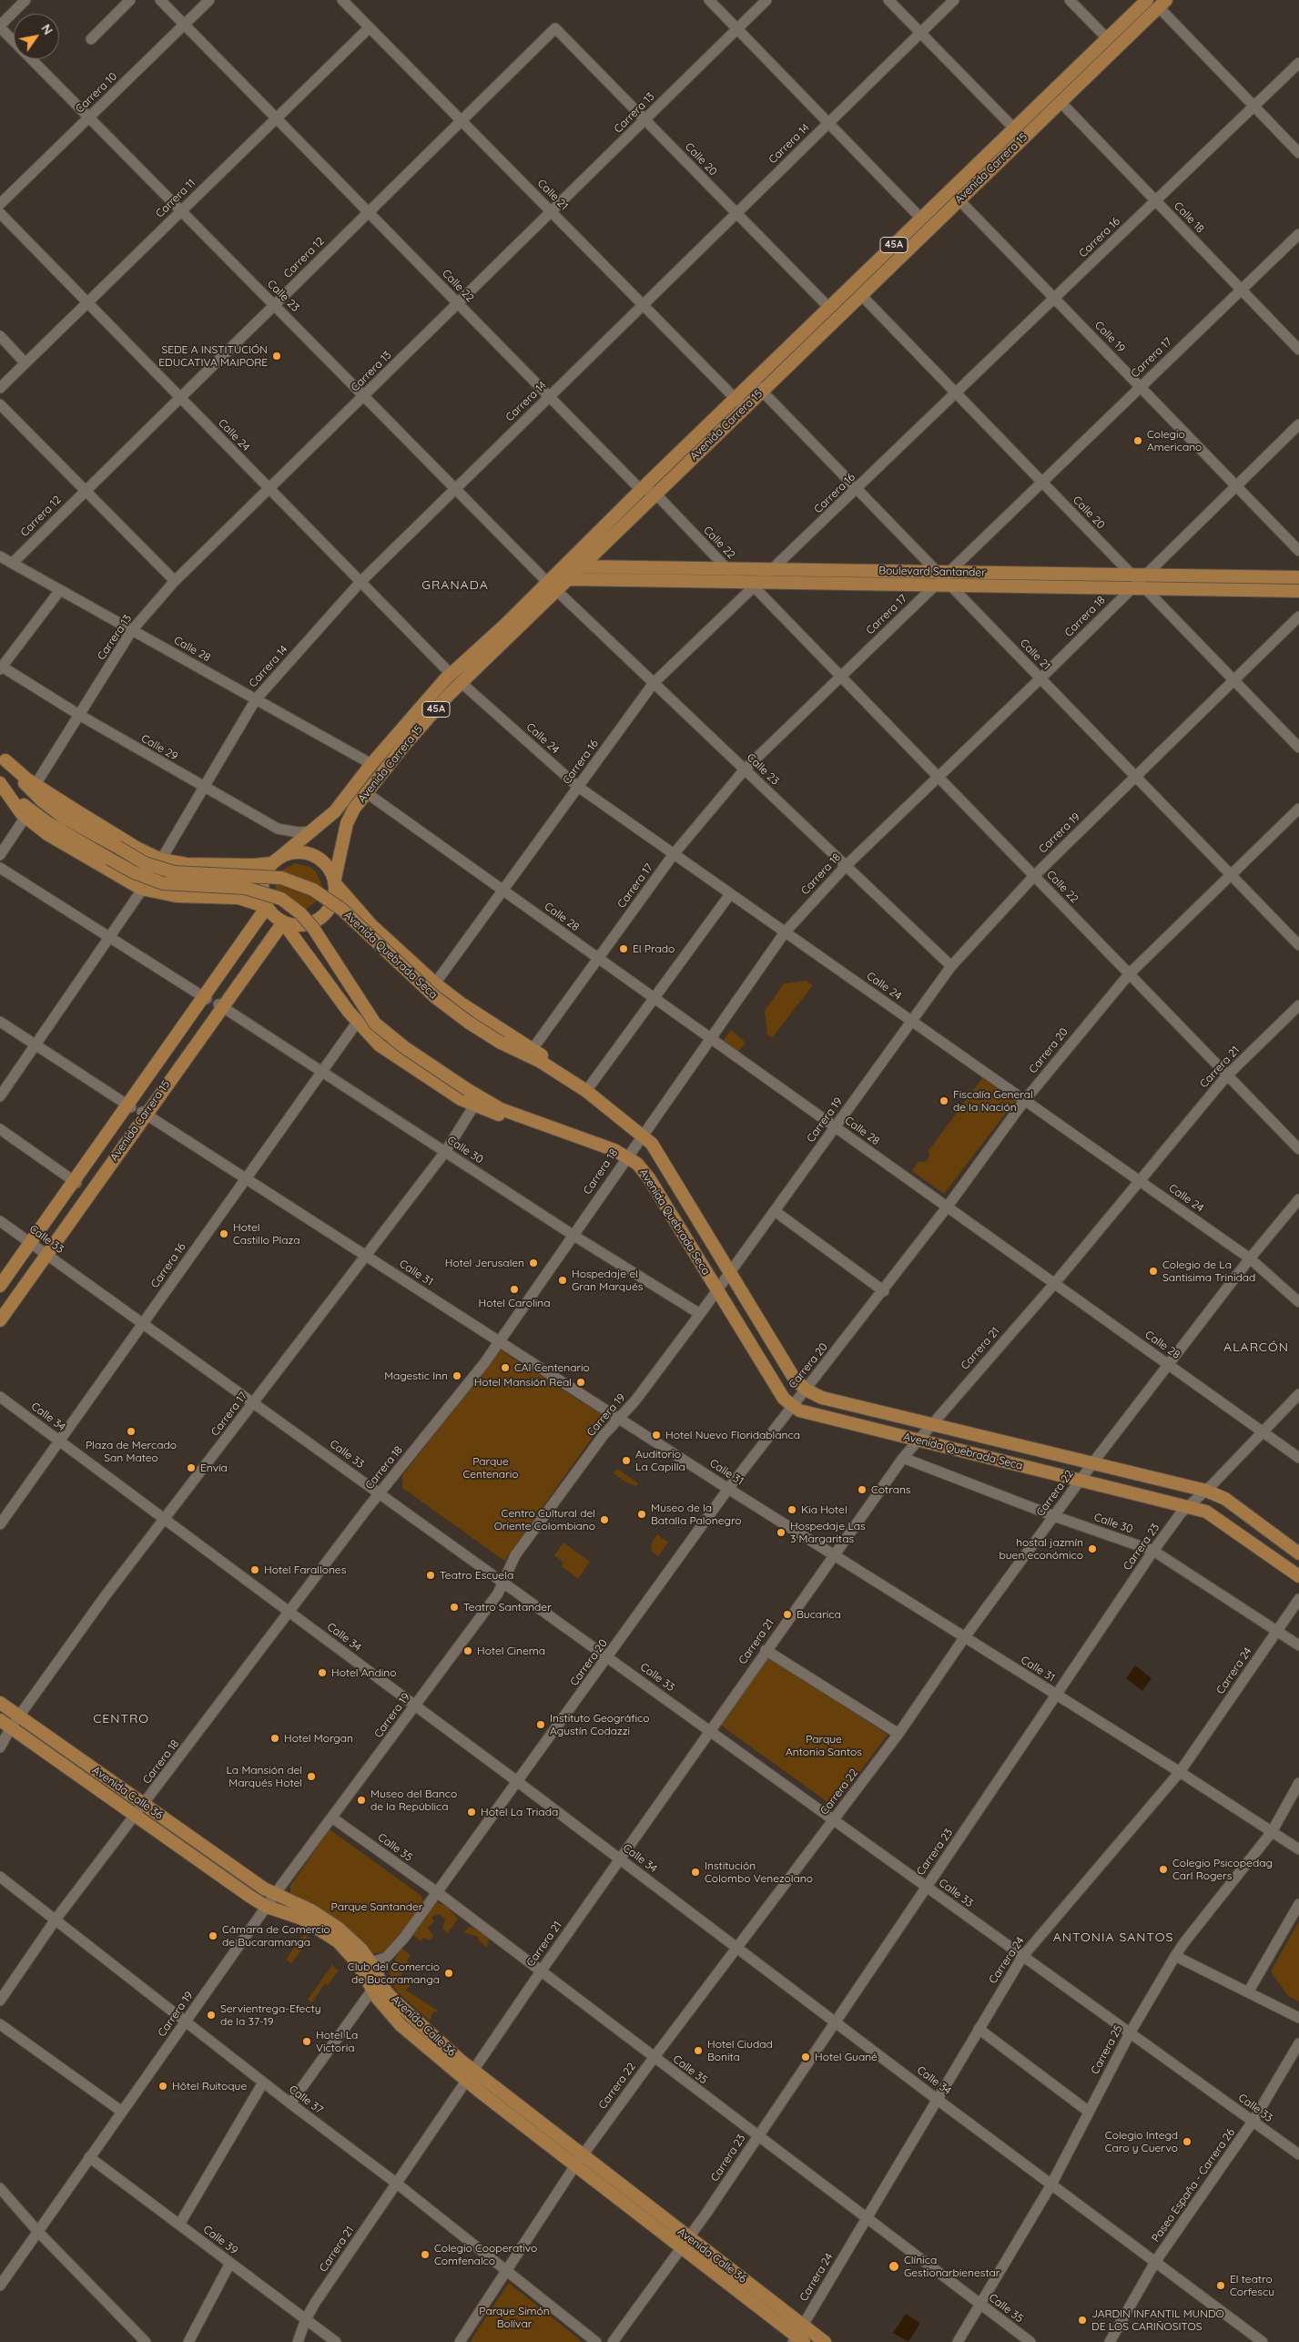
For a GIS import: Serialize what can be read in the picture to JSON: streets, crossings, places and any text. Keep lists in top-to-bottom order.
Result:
{
  "streets": {
    "main road": [
      "Avenida Carrera 15",
      "45A",
      "Boulevard Santander",
      "Avenida Quebrada Seca",
      "Avenida Calle 36"
    ],
    "street": [
      "Carrera 10",
      "Carrera 13",
      "Carrera 14",
      "Calle 20",
      "Calle 21",
      "Carrera 11",
      "Calle 18",
      "Carrera 16",
      "Carrera 12",
      "Calle 22",
      "Calle 23",
      "Calle 19",
      "Carrera 17",
      "Calle 24",
      "Carrera 18",
      "Calle 28",
      "Calle 29",
      "Carrera 19",
      "Carrera 20",
      "Carrera 21",
      "Calle 30",
      "Calle 33",
      "Calle 31",
      "Calle 34",
      "Carrera 22",
      "Carrera 23",
      "Carrera 24",
      "Calle 35",
      "Carrera 25",
      "Calle 37",
      "Paseo España - Carrera 26",
      "Calle 39"
    ]
  },
  "crossings": [
    ["Carrera 10", "Calle 22"],
    ["Carrera 10", "Calle 23"],
    ["Carrera 13", "Calle 20"],
    ["Carrera 13", "Calle 21"],
    ["Carrera 13", "Calle 22"],
    ["Carrera 13", "Calle 23"],
    ["Carrera 13", "Calle 24"],
    ["Carrera 13", "Calle 28"],
    ["Carrera 13", "Calle 29"],
    ["Carrera 13", "Avenida Quebrada Seca"],
    ["Carrera 14", "Calle 20"],
    ["Carrera 14", "Calle 21"],
    ["Carrera 14", "Calle 22"],
    ["Carrera 14", "Calle 23"],
    ["Carrera 14", "Calle 24"],
    ["Carrera 14", "Calle 28"],
    ["Carrera 14", "Calle 29"],
    ["Calle 20", "Avenida Carrera 15"],
    ["Calle 20", "Carrera 16"],
    ["Calle 20", "Carrera 12"],
    ["Calle 20", "Carrera 17"],
    ["Calle 20", "Boulevard Santander"],
    ["Calle 20", "Carrera 18"],
    ["Calle 20", "Carrera 19"],
    ["Avenida Carrera 15", "Calle 21"],
    ["Avenida Carrera 15", "Calle 18"],
    ["Avenida Carrera 15", "45A"],
    ["Avenida Carrera 15", "Calle 22"],
    ["Avenida Carrera 15", "Calle 23"],
    ["Avenida Carrera 15", "Calle 19"],
    ["Avenida Carrera 15", "Calle 24"],
    ["Avenida Carrera 15", "Boulevard Santander"],
    ["Avenida Carrera 15", "Calle 28"],
    ["Avenida Carrera 15", "Calle 29"],
    ["Avenida Carrera 15", "Calle 30"],
    ["Avenida Carrera 15", "Calle 33"],
    ["Avenida Carrera 15", "Calle 31"],
    ["Calle 21", "Carrera 11"],
    ["Calle 21", "Carrera 16"],
    ["Calle 21", "Carrera 12"],
    ["Calle 21", "Carrera 17"],
    ["Calle 21", "Boulevard Santander"],
    ["Calle 21", "Carrera 18"],
    ["Calle 21", "Carrera 19"],
    ["Calle 21", "Carrera 20"],
    ["Carrera 11", "Calle 22"],
    ["Carrera 11", "Calle 23"],
    ["Carrera 11", "Calle 24"],
    ["Calle 18", "Carrera 16"],
    ["Calle 18", "Carrera 17"],
    ["Carrera 16", "Calle 22"],
    ["Carrera 16", "Calle 23"],
    ["Carrera 16", "Calle 19"],
    ["Carrera 16", "Calle 24"],
    ["Carrera 16", "Boulevard Santander"],
    ["Carrera 16", "Calle 28"],
    ["Carrera 16", "Calle 30"],
    ["Carrera 16", "Calle 33"],
    ["Carrera 16", "Calle 31"],
    ["Carrera 16", "Calle 34"],
    ["Carrera 12", "Calle 22"],
    ["Carrera 12", "Calle 23"],
    ["Carrera 12", "Calle 24"],
    ["Carrera 12", "Calle 28"],
    ["Calle 22", "Carrera 17"],
    ["Calle 22", "Boulevard Santander"],
    ["Calle 22", "Carrera 18"],
    ["Calle 22", "Carrera 19"],
    ["Calle 22", "Carrera 20"],
    ["Calle 22", "Carrera 21"],
    ["Calle 23", "Carrera 17"],
    ["Calle 23", "Carrera 18"],
    ["Calle 23", "Carrera 19"],
    ["Calle 19", "Carrera 17"],
    ["Calle 19", "Carrera 18"],
    ["Carrera 17", "Calle 24"],
    ["Carrera 17", "Boulevard Santander"],
    ["Carrera 17", "Calle 28"],
    ["Carrera 17", "Avenida Quebrada Seca"],
    ["Carrera 17", "Calle 30"],
    ["Carrera 17", "Calle 33"],
    ["Carrera 17", "Calle 31"],
    ["Carrera 17", "Calle 34"],
    ["Carrera 17", "Avenida Calle 36"],
    ["Calle 24", "Carrera 18"],
    ["Calle 24", "Carrera 19"],
    ["Calle 24", "Carrera 20"],
    ["Calle 24", "Carrera 21"],
    ["Calle 24", "Carrera 22"],
    ["Boulevard Santander", "Carrera 18"],
    ["Carrera 18", "Calle 28"],
    ["Carrera 18", "Avenida Quebrada Seca"],
    ["Carrera 18", "Calle 30"],
    ["Carrera 18", "Calle 33"],
    ["Carrera 18", "Calle 31"],
    ["Carrera 18", "Calle 34"],
    ["Carrera 18", "Avenida Calle 36"],
    ["Carrera 18", "Calle 37"],
    ["Calle 28", "Carrera 19"],
    ["Calle 28", "Carrera 20"],
    ["Calle 28", "Carrera 21"],
    ["Calle 28", "Carrera 22"],
    ["Calle 28", "Carrera 23"],
    ["Carrera 19", "Avenida Quebrada Seca"],
    ["Carrera 19", "Calle 30"],
    ["Carrera 19", "Calle 33"],
    ["Carrera 19", "Calle 31"],
    ["Carrera 19", "Calle 34"],
    ["Carrera 19", "Avenida Calle 36"],
    ["Carrera 19", "Calle 35"],
    ["Carrera 19", "Calle 37"],
    ["Carrera 19", "Calle 39"],
    ["Avenida Quebrada Seca", "Carrera 20"],
    ["Avenida Quebrada Seca", "Carrera 21"],
    ["Avenida Quebrada Seca", "Carrera 22"],
    ["Avenida Quebrada Seca", "Carrera 23"],
    ["Carrera 20", "Calle 33"],
    ["Carrera 20", "Calle 31"],
    ["Carrera 20", "Calle 34"],
    ["Carrera 20", "Avenida Calle 36"],
    ["Carrera 20", "Calle 35"],
    ["Carrera 21", "Calle 30"],
    ["Carrera 21", "Calle 33"],
    ["Carrera 21", "Calle 31"],
    ["Carrera 21", "Calle 34"],
    ["Carrera 21", "Avenida Calle 36"],
    ["Carrera 21", "Calle 35"],
    ["Carrera 21", "Calle 37"],
    ["Carrera 21", "Calle 39"],
    ["Calle 30", "Carrera 22"],
    ["Calle 30", "Carrera 23"],
    ["Calle 30", "Carrera 24"],
    ["Calle 33", "Carrera 22"],
    ["Calle 33", "Carrera 23"],
    ["Calle 33", "Carrera 24"],
    ["Calle 33", "Carrera 25"],
    ["Calle 33", "Paseo España - Carrera 26"],
    ["Calle 31", "Carrera 22"],
    ["Calle 31", "Carrera 23"],
    ["Calle 31", "Carrera 24"],
    ["Calle 31", "Carrera 25"],
    ["Calle 34", "Carrera 22"],
    ["Calle 34", "Carrera 23"],
    ["Calle 34", "Carrera 24"],
    ["Calle 34", "Carrera 25"],
    ["Calle 34", "Paseo España - Carrera 26"],
    ["Carrera 22", "Avenida Calle 36"],
    ["Carrera 22", "Calle 35"],
    ["Carrera 22", "Calle 37"],
    ["Carrera 23", "Avenida Calle 36"],
    ["Carrera 23", "Calle 35"],
    ["Carrera 24", "Avenida Calle 36"],
    ["Carrera 24", "Calle 35"],
    ["Calle 35", "Carrera 25"]
  ],
  "districts": [
    "GRANADA",
    "ALARCÓN",
    "CENTRO",
    "ANTONIA SANTOS"
  ],
  "parks": [
    "Parque Centenario",
    "Parque Antonia Santos",
    "Parque Santander",
    "Parque Simón Bolívar"
  ],
  "places": [
    "SEDE A INSTITUCIÓN EDUCATIVA MAIPORE",
    "Colegio Americano",
    "El Prado",
    "Fiscalía General de la Nación",
    "Hotel Castillo Plaza",
    "Hotel Jerusalen",
    "Colegio de La Santisima Trinidad",
    "Hospedaje el Gran Marqués",
    "Hotel Carolina",
    "CAI Centenario",
    "Magestic Inn",
    "Hotel Mansión Real",
    "Plaza de Mercado San Mateo",
    "Hotel Nuevo Floridablanca",
    "Auditorio La Capilla",
    "Envía",
    "Cotrans",
    "Kia Hotel",
    "Museo de la Batalla Palonegro",
    "Centro Cultural del Oriente Colombiano",
    "Hospedaje Las 3 Margaritas",
    "hostal jazmín buen económico",
    "Hotel Farallones",
    "Teatro Escuela",
    "Teatro Santander",
    "Bucarica",
    "Hotel Cinema",
    "Hotel Andino",
    "Instituto Geográfico Agustín Codazzi",
    "Hotel Morgan",
    "La Mansión del Marqués Hotel",
    "Museo del Banco de la República",
    "Hotel La Triada",
    "Colegio Psicopedag Carl Rogers",
    "Institución Colombo Venezolano",
    "Cámara de Comercio de Bucaramanga",
    "Club del Comercio de Bucaramanga",
    "Servientrega-Efecty de la 37-19",
    "Hotel La Victoria",
    "Hotel Ciudad Bonita",
    "Hotel Guané",
    "Hôtel Ruitoque",
    "Colegio Integd Caro y Cuervo",
    "Colegio Cooperativo Comfenalco",
    "Clínica Gestionarbienestar",
    "El teatro Corfescu",
    "JARDIN INFANTIL MUNDO DE LOS CARIÑOSITOS"
  ],
  "north": "top right"
}
